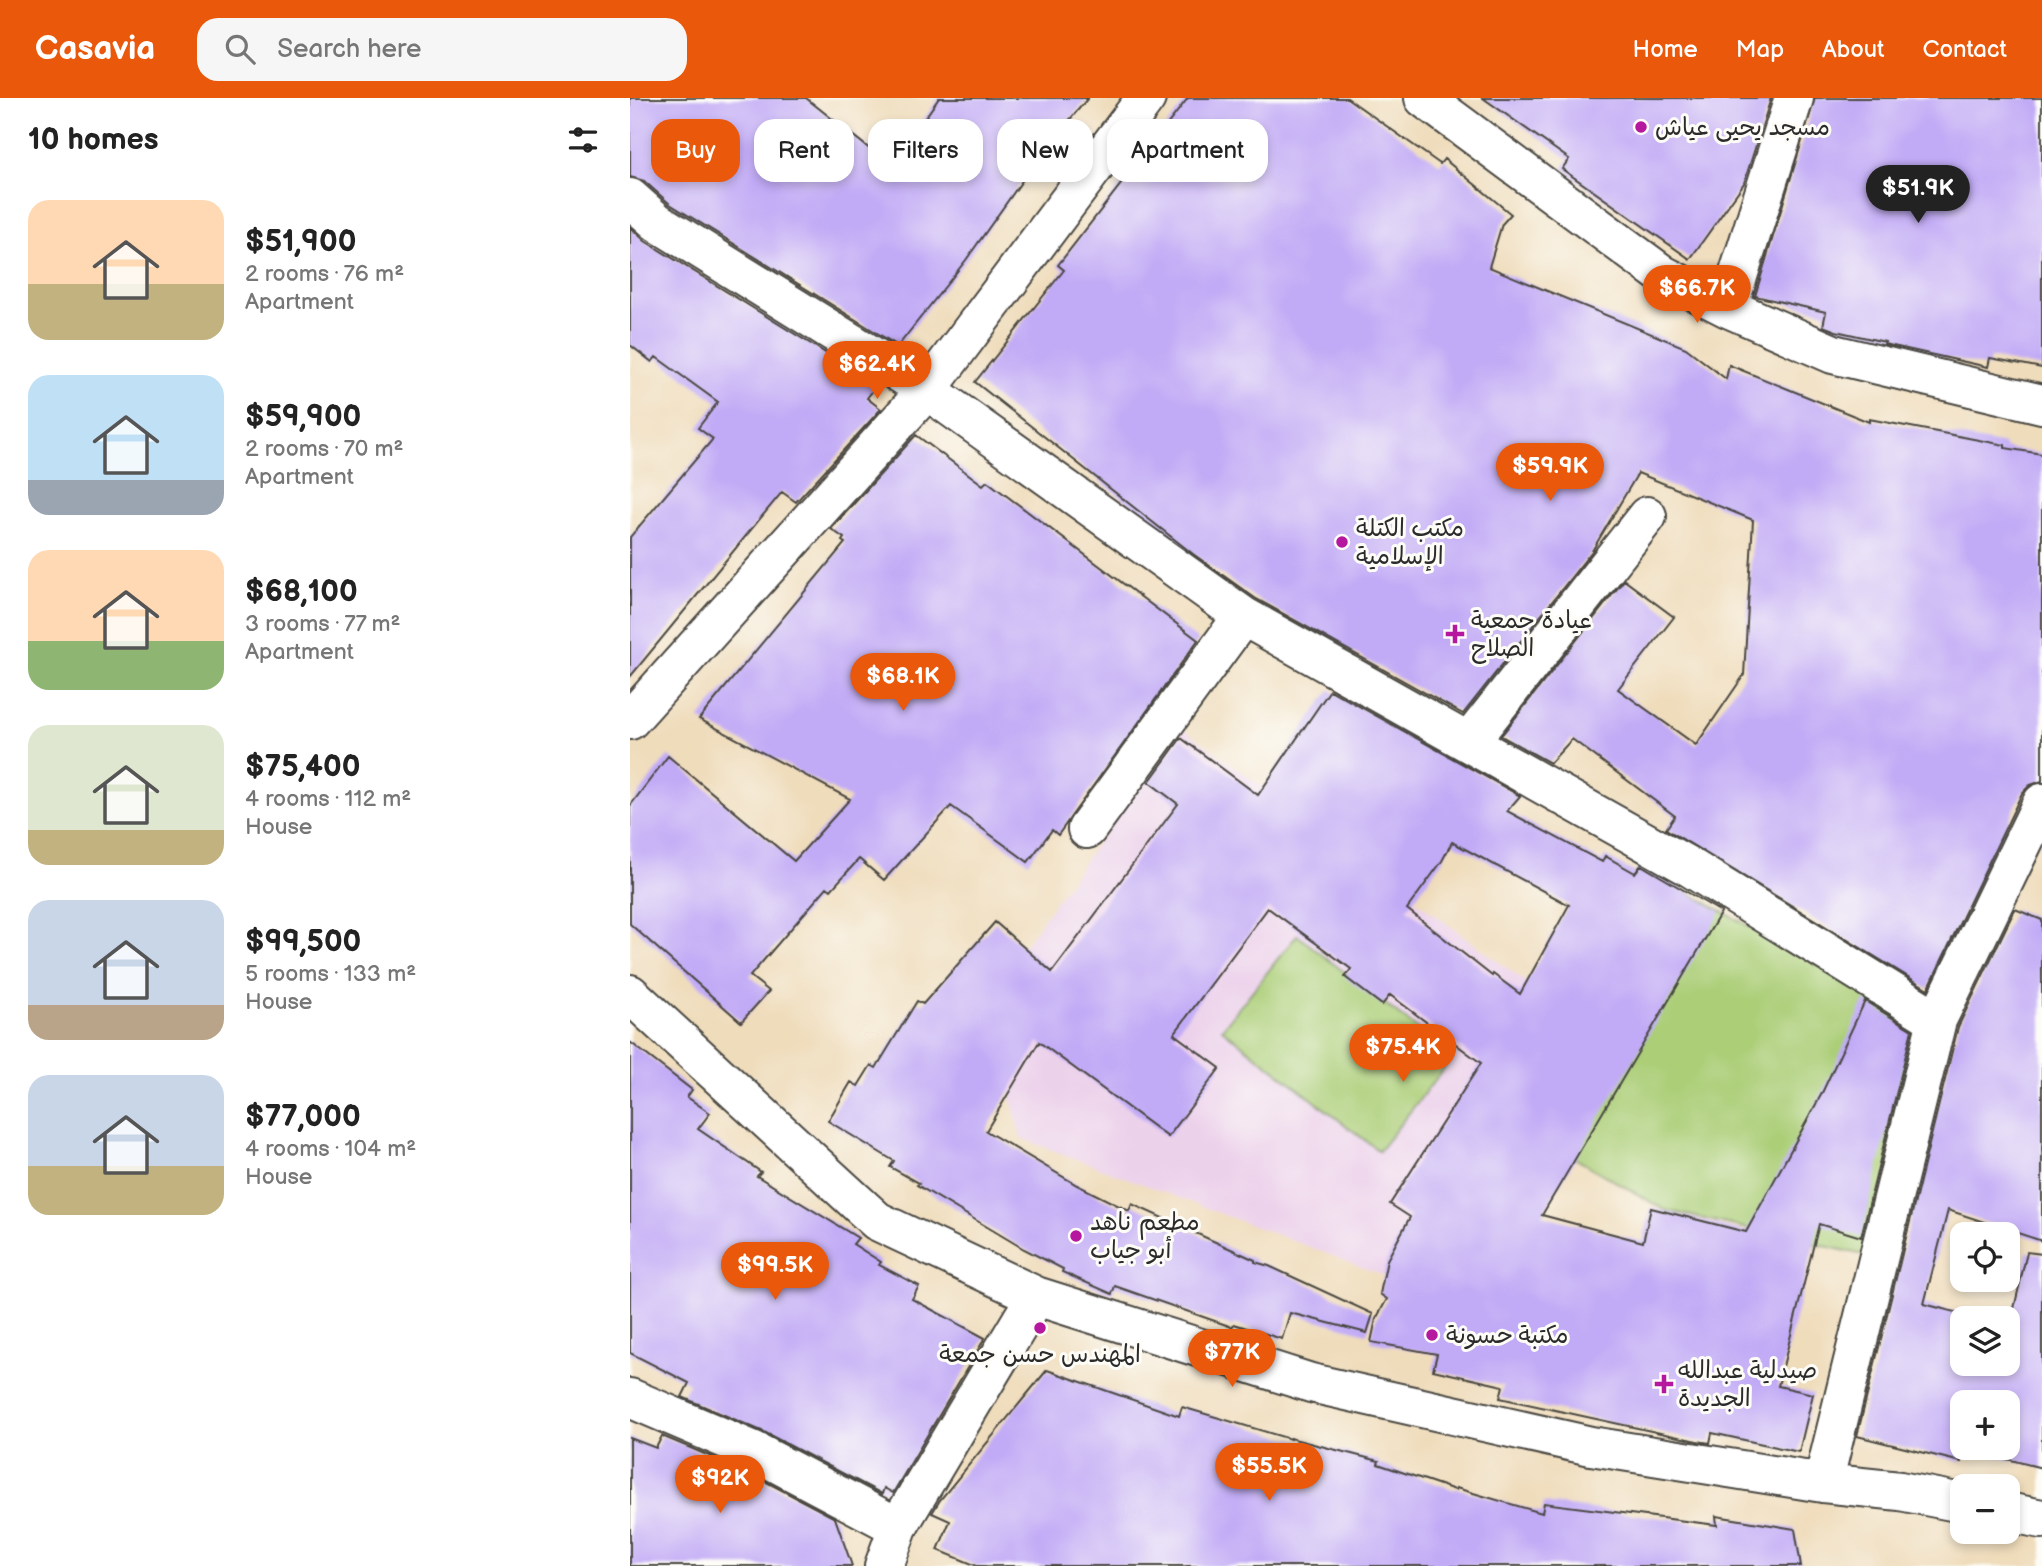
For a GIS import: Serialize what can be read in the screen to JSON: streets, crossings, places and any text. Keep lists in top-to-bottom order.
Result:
{
  "places": {
    "other": [
      "مسجد يحيى عياش",
      "مكتب الكتلة الإسلامية",
      "مطعم ناهد أبو جياب",
      "المهندس حسن جمعة",
      "مكتبة حسونة"
    ],
    "health": ["عيادة جمعية الصلاح", "صيدلية عبدالله الجديدة"]
  },
  "page": {
    "header": "Casavia",
    "search": "Search here",
    "nav": [
      "Home",
      "Map",
      "About",
      "Contact"
    ],
    "heading": "10 homes",
    "chip": [
      "Buy",
      "Rent",
      "Filters",
      "New",
      "Apartment"
    ],
    "price": [
      "$51.9K",
      "$66.7K",
      "$62.4K",
      "$59.9K",
      "$68.1K",
      "$75.4K",
      "$99.5K",
      "$77K",
      "$55.5K",
      "$92K"
    ],
    "list": [
      {
        "name": "$51,900",
        "note": "2 rooms · 76 m² · Apartment"
      },
      {
        "name": "$59,900",
        "note": "2 rooms · 70 m² · Apartment"
      },
      {
        "name": "$68,100",
        "note": "3 rooms · 77 m² · Apartment"
      },
      {
        "name": "$75,400",
        "note": "4 rooms · 112 m² · House"
      },
      {
        "name": "$99,500",
        "note": "5 rooms · 133 m² · House"
      },
      {
        "name": "$77,000",
        "note": "4 rooms · 104 m² · House"
      }
    ],
    "map_buttons": ["+", "−"]
  }
}
